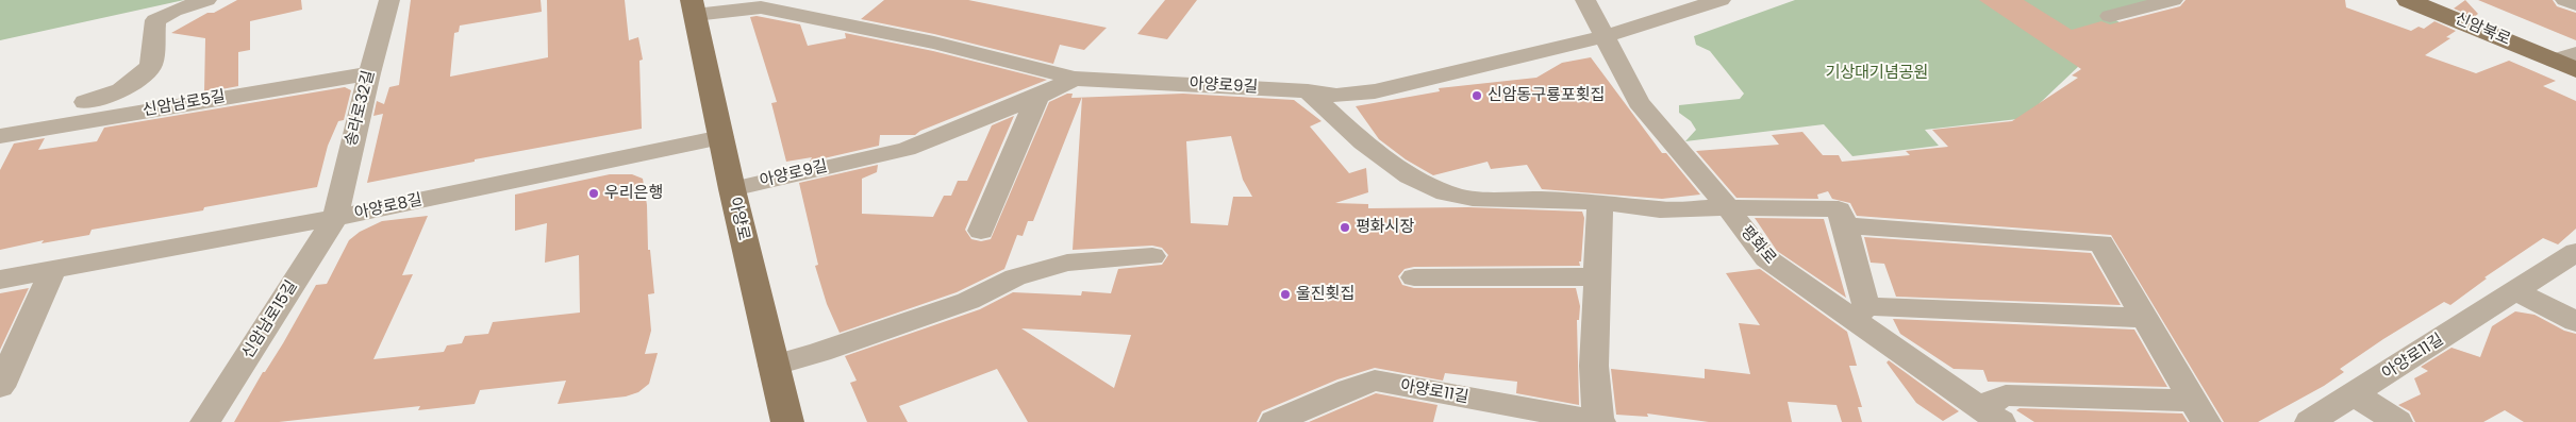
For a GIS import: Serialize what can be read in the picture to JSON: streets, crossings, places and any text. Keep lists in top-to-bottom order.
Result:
{
  "streets": {
    "main road": ["신암북로", "아양로"],
    "street": [
      "아양로9길",
      "신암남로5길",
      "송라로32길",
      "아양로8길",
      "평화로",
      "신암남로15길",
      "아양로11길"
    ]
  },
  "crossings": [
    ["아양로9길", "아양로"],
    ["아양로9길", "평화로"],
    ["신암남로5길", "송라로32길"],
    ["송라로32길", "아양로8길"],
    ["송라로32길", "신암남로15길"],
    ["아양로8길", "아양로"],
    ["아양로8길", "신암남로15길"]
  ],
  "parks": ["기상대기념공원"],
  "places": [
    "신암동구룡포횟집",
    "우리은행",
    "평화시장",
    "울진횟집"
  ]
}
